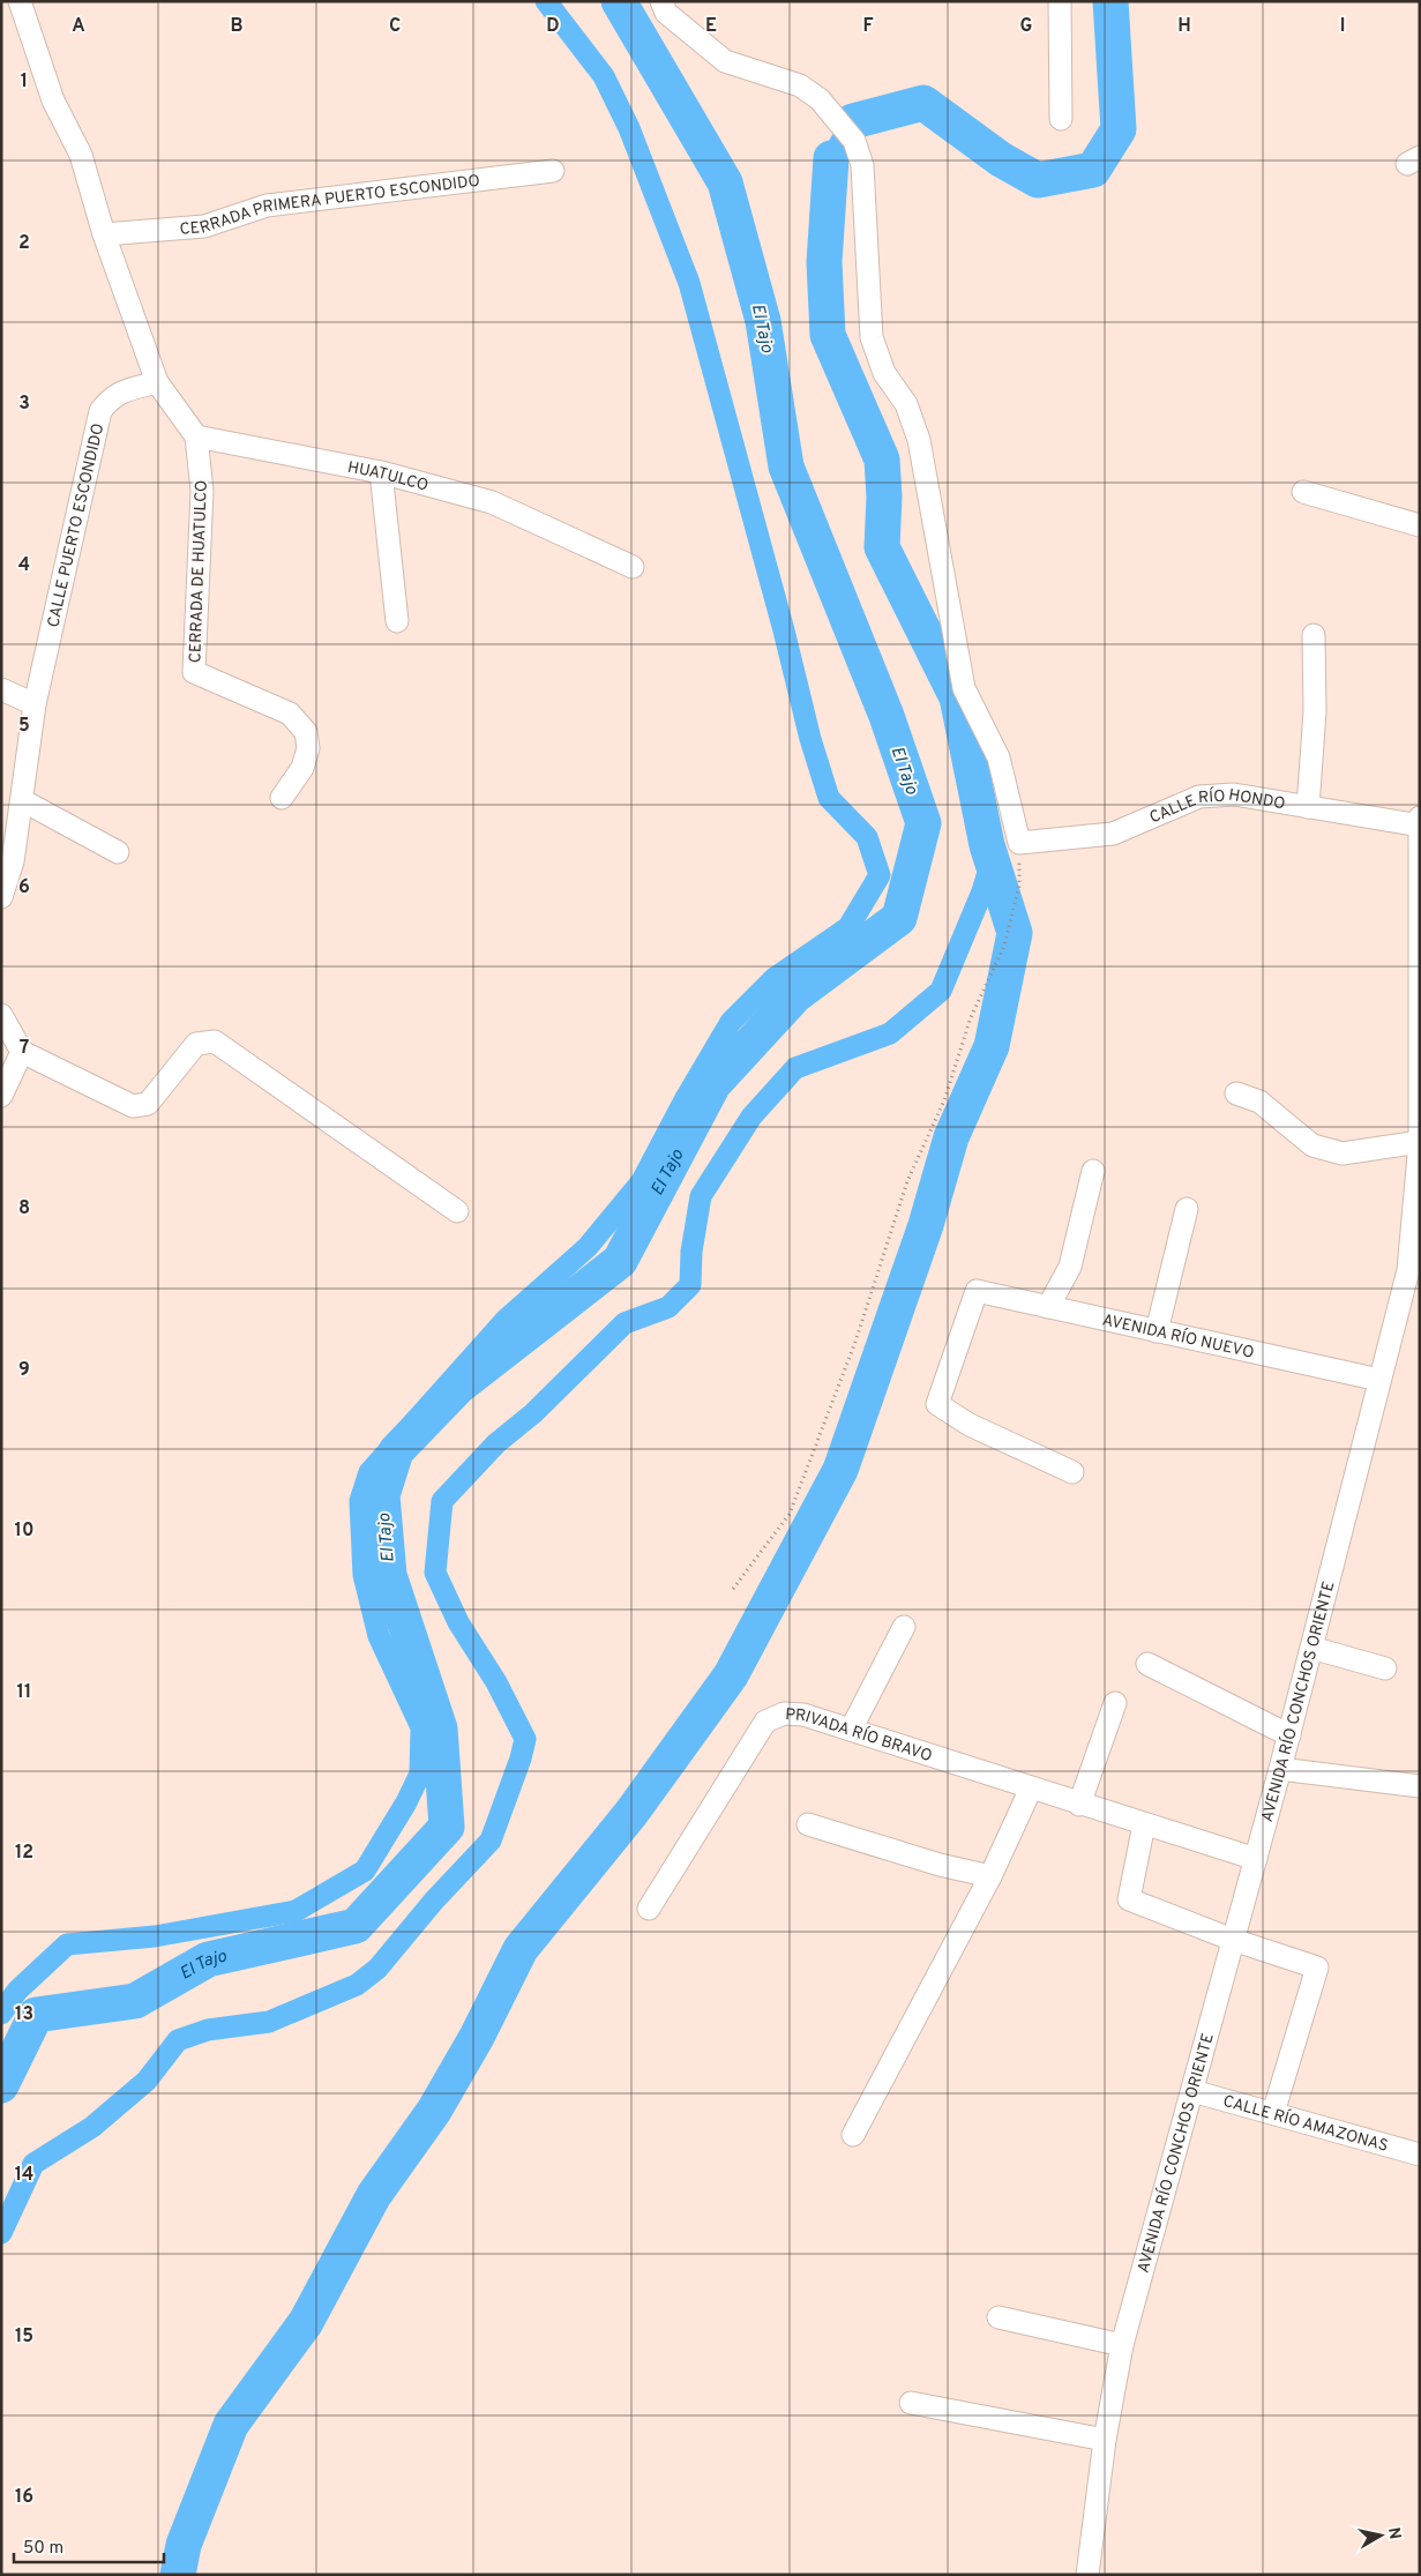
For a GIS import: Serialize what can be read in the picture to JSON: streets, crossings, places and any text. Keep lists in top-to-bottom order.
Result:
{
  "streets": {
    "street": [
      "CERRADA PRIMERA PUERTO ESCONDIDO",
      "HUATULCO",
      "CALLE PUERTO ESCONDIDO",
      "CERRADA DE HUATULCO",
      "CALLE RÍO HONDO",
      "AVENIDA RÍO NUEVO",
      "AVENIDA RÍO CONCHOS ORIENTE",
      "PRIVADA RÍO BRAVO",
      "CALLE RÍO AMAZONAS"
    ]
  },
  "crossings": [
    ["HUATULCO", "CERRADA DE HUATULCO"],
    ["CALLE RÍO HONDO", "AVENIDA RÍO CONCHOS ORIENTE"],
    ["AVENIDA RÍO NUEVO", "AVENIDA RÍO CONCHOS ORIENTE"],
    ["AVENIDA RÍO CONCHOS ORIENTE", "PRIVADA RÍO BRAVO"],
    ["AVENIDA RÍO CONCHOS ORIENTE", "CALLE RÍO AMAZONAS"]
  ],
  "water": ["El Tajo"],
  "scale_bar": "50 m",
  "north": "right",
  "grid": {
    "columns": [
      "A",
      "B",
      "C",
      "D",
      "E",
      "F",
      "G",
      "H",
      "I"
    ],
    "rows": [
      "1",
      "2",
      "3",
      "4",
      "5",
      "6",
      "7",
      "8",
      "9",
      "10",
      "11",
      "12",
      "13",
      "14",
      "15",
      "16"
    ]
  }
}
